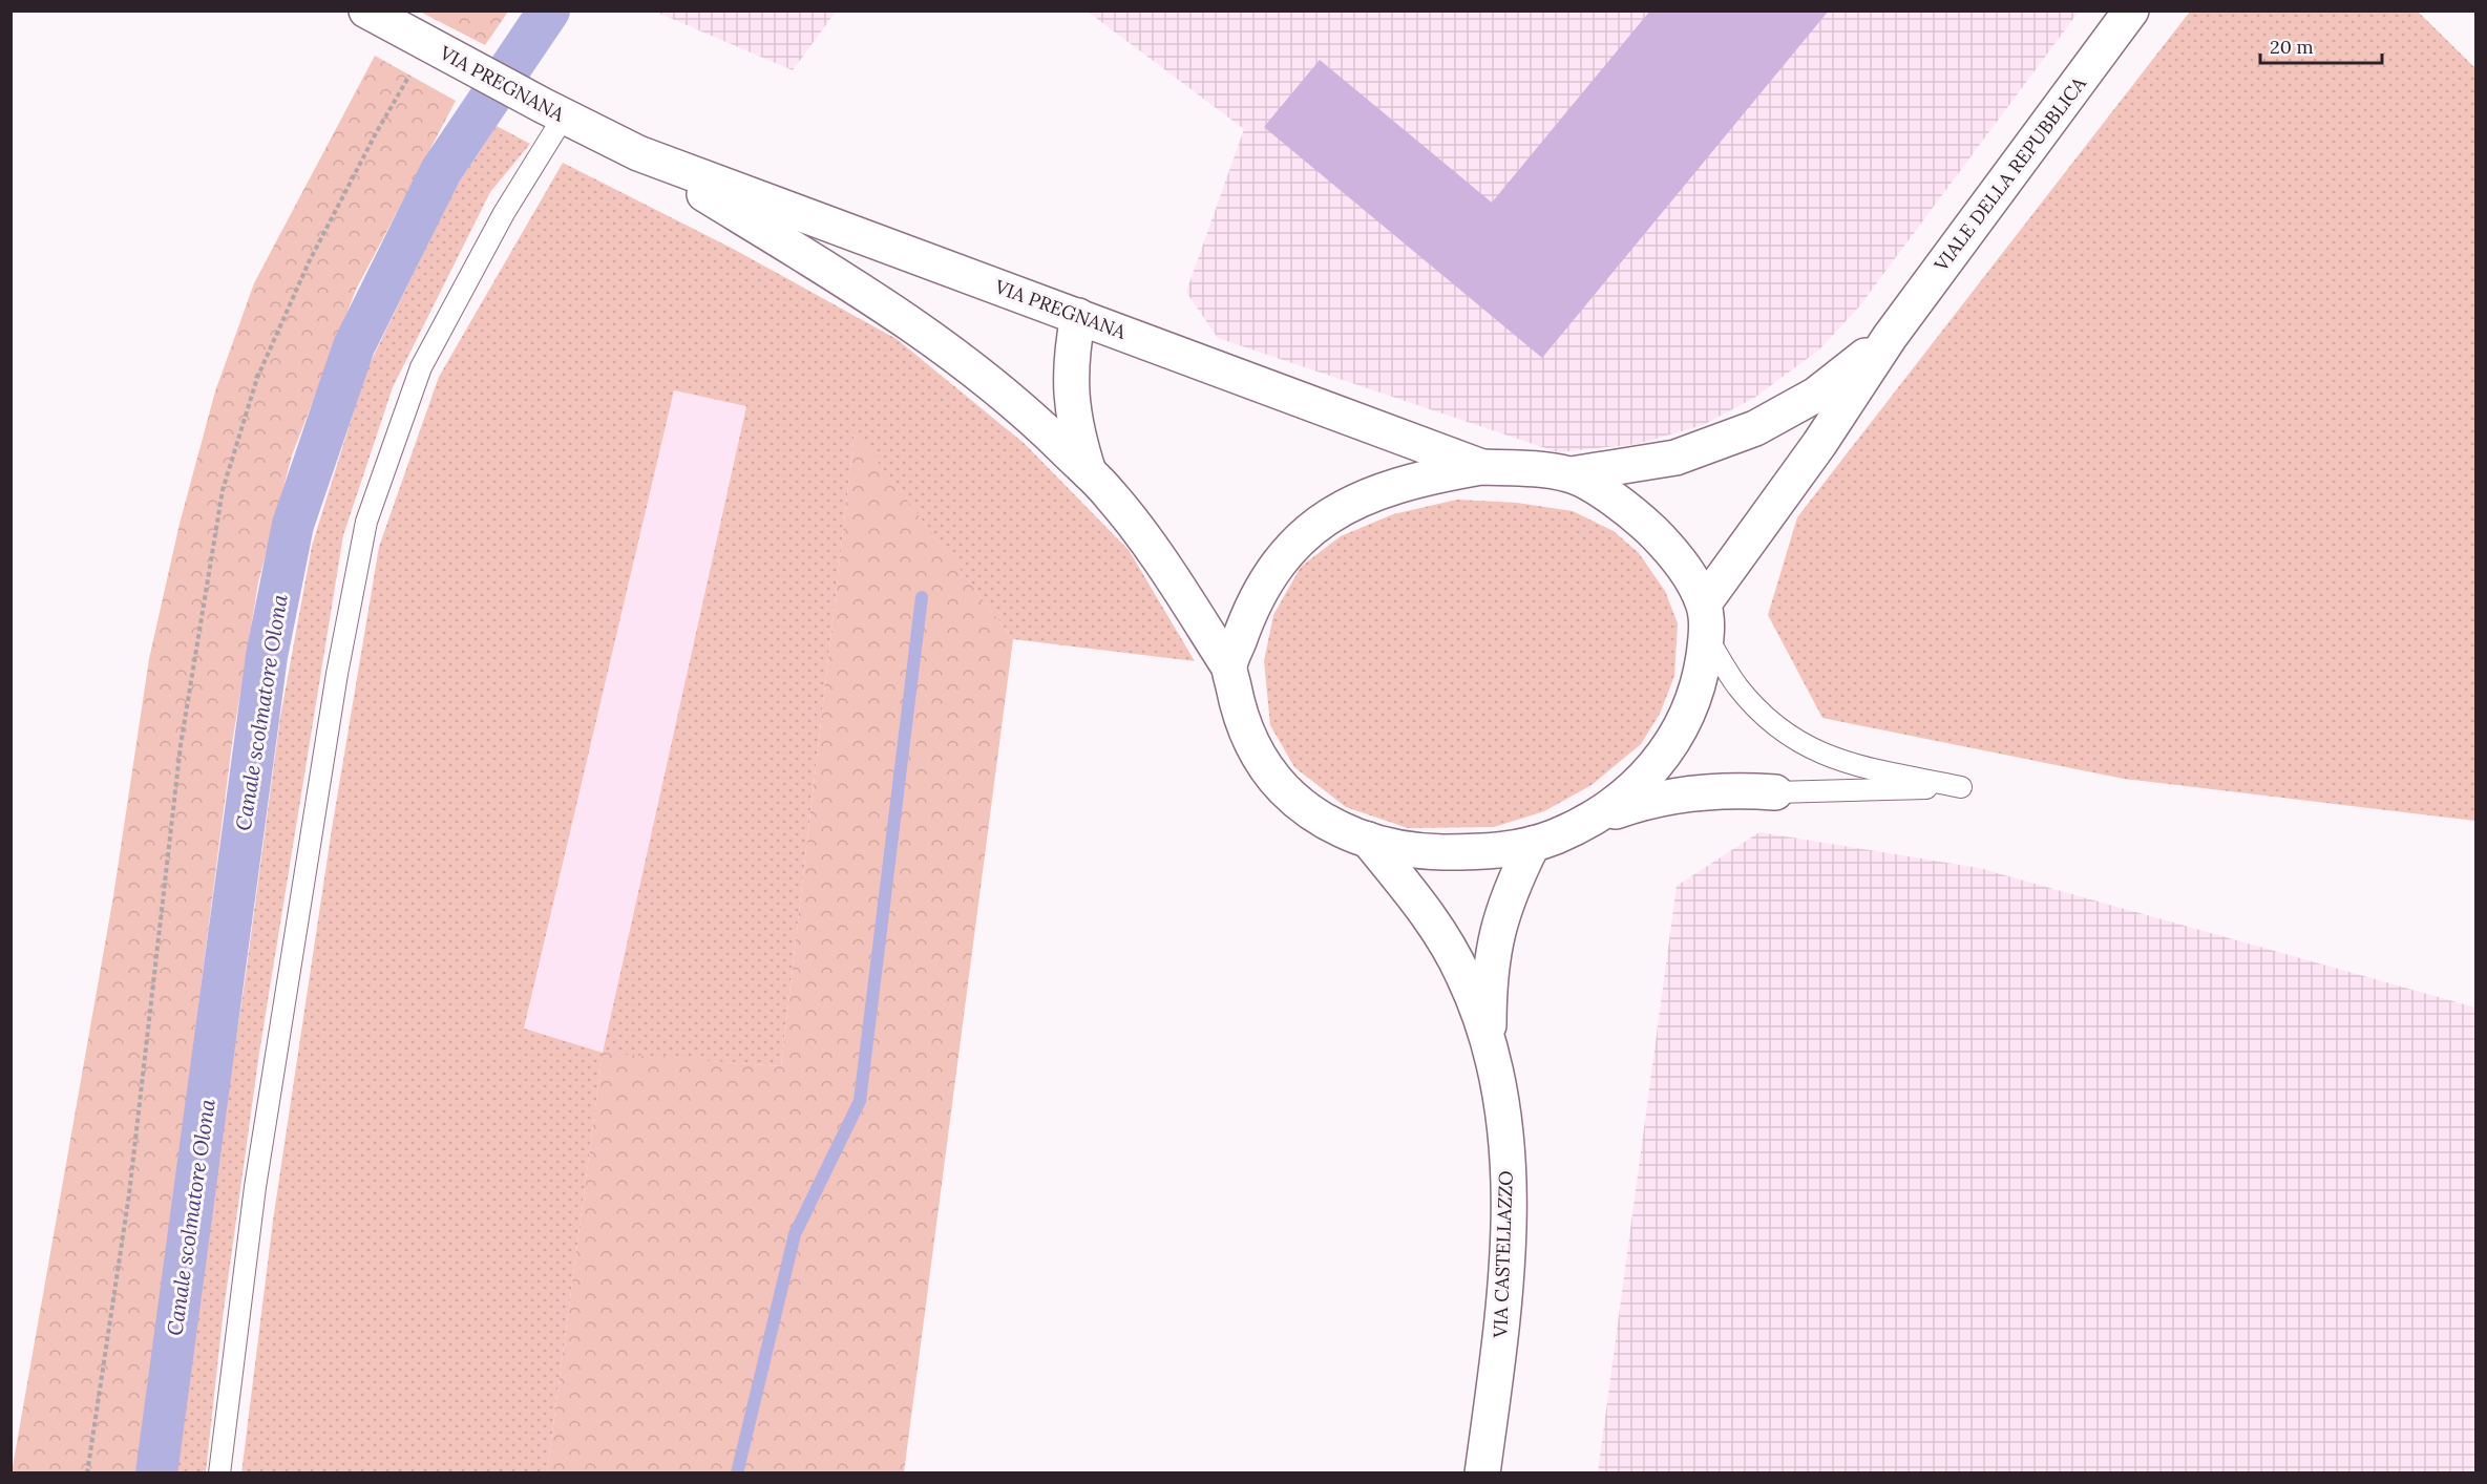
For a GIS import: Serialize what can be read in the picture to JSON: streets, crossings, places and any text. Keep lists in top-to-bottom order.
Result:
{
  "streets": {
    "street": ["VIA PREGNANA", "VIALE DELLA REPUBBLICA", "VIA CASTELLAZZO"]
  },
  "water": ["Canale scolmatore Olona"],
  "scale_bar": "20 m"
}
